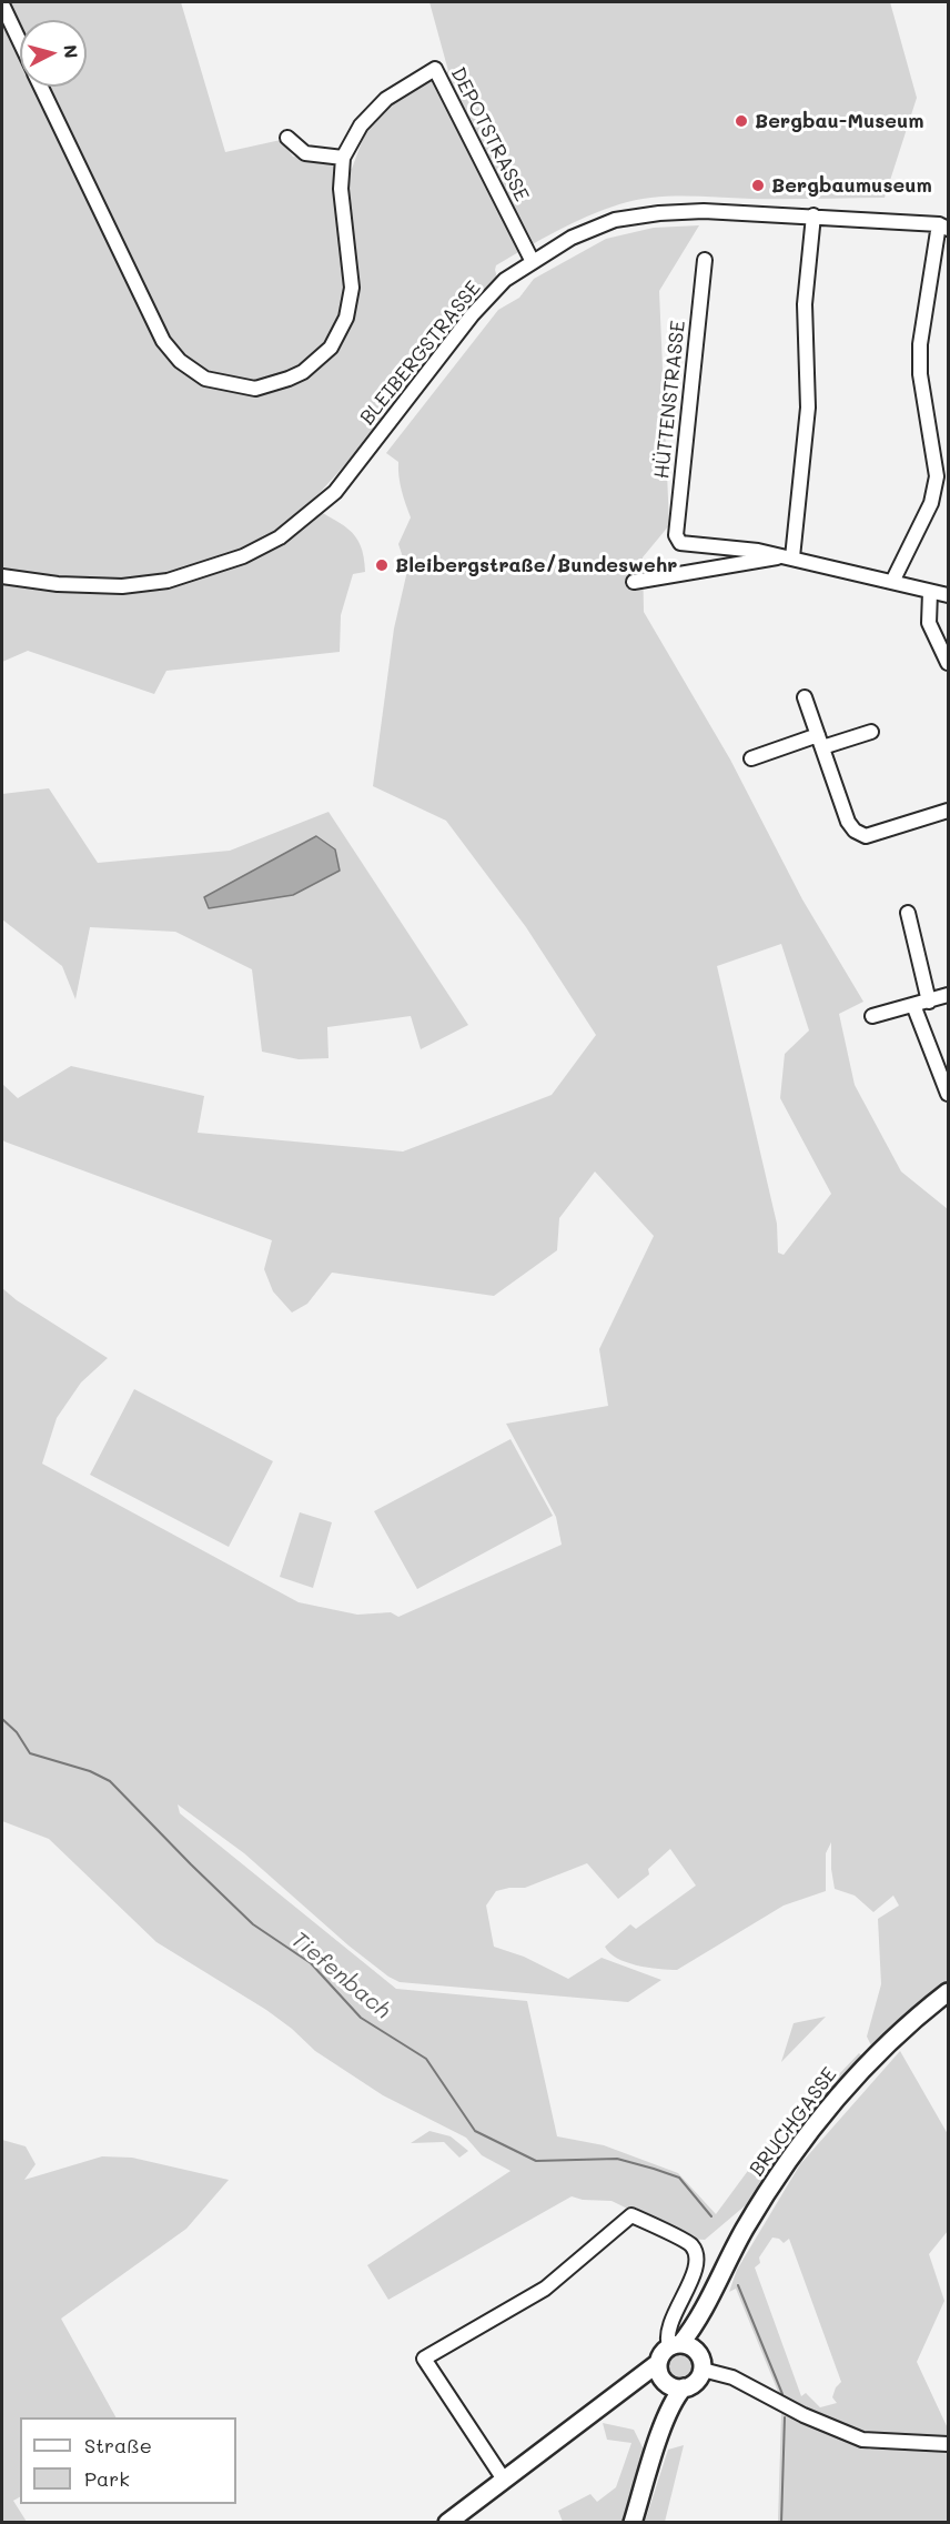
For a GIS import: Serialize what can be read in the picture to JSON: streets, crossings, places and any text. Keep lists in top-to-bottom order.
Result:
{
  "streets": {
    "main road": ["BRUCHGASSE"],
    "street": ["DEPOTSTRASSE", "BLEIBERGSTRASSE", "HÜTTENSTRASSE"]
  },
  "crossings": [
    ["DEPOTSTRASSE", "BLEIBERGSTRASSE"]
  ],
  "water": ["Tiefenbach"],
  "places": ["Bergbau-Museum", "Bergbaumuseum", "Bleibergstraße/Bundeswehr"],
  "legend": ["Straße", "Park"],
  "north": "right"
}
